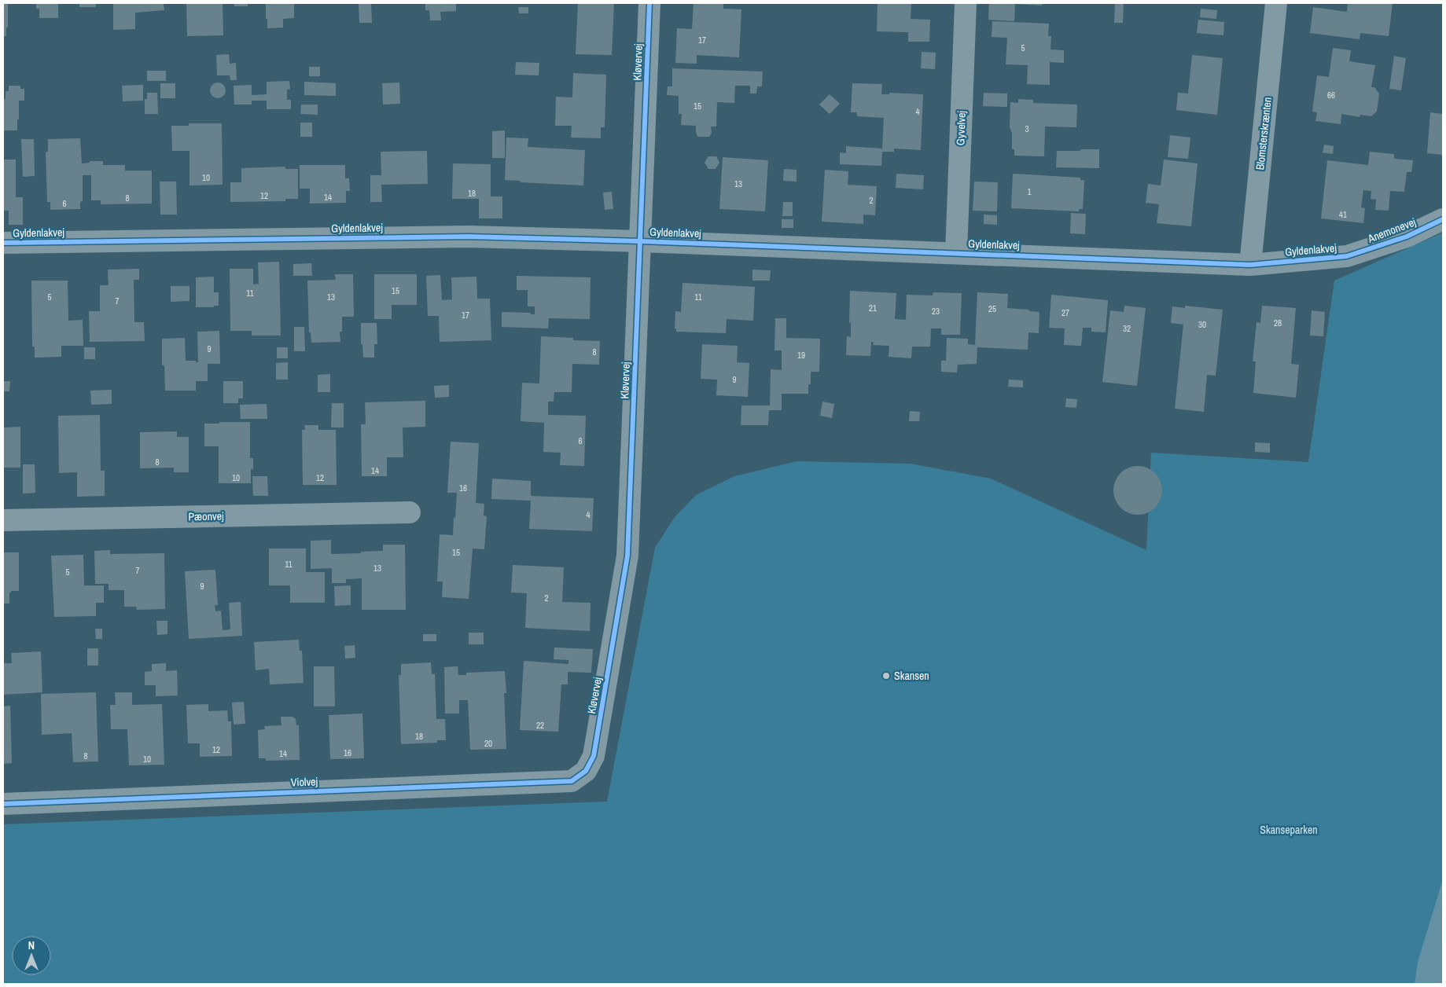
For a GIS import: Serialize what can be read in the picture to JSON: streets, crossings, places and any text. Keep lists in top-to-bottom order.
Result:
{
  "streets": {
    "street": [
      "Kløvervej",
      "Gyvelvej",
      "Blomsterskrænten",
      "Gyldenlakvej",
      "Anemonevej",
      "Pæonvej",
      "Violvej"
    ]
  },
  "crossings": [
    ["Kløvervej", "Gyldenlakvej"],
    ["Kløvervej", "Violvej"],
    ["Gyvelvej", "Gyldenlakvej"],
    ["Blomsterskrænten", "Gyldenlakvej"],
    ["Gyldenlakvej", "Anemonevej"]
  ],
  "parks": ["Skanseparken"],
  "places": ["Skansen"],
  "house_numbers": [
    "17",
    "5",
    "66",
    "15",
    "4",
    "3",
    "10",
    "13",
    "1",
    "18",
    "12",
    "14",
    "8",
    "2",
    "6",
    "41",
    "15",
    "11",
    "5",
    "13",
    "11",
    "7",
    "21",
    "25",
    "23",
    "27",
    "17",
    "28",
    "30",
    "32",
    "9",
    "8",
    "19",
    "9",
    "6",
    "8",
    "14",
    "10",
    "12",
    "16",
    "4",
    "15",
    "11",
    "13",
    "7",
    "5",
    "9",
    "2",
    "22",
    "18",
    "20",
    "12",
    "16",
    "14",
    "8",
    "10"
  ],
  "north": "top"
}
